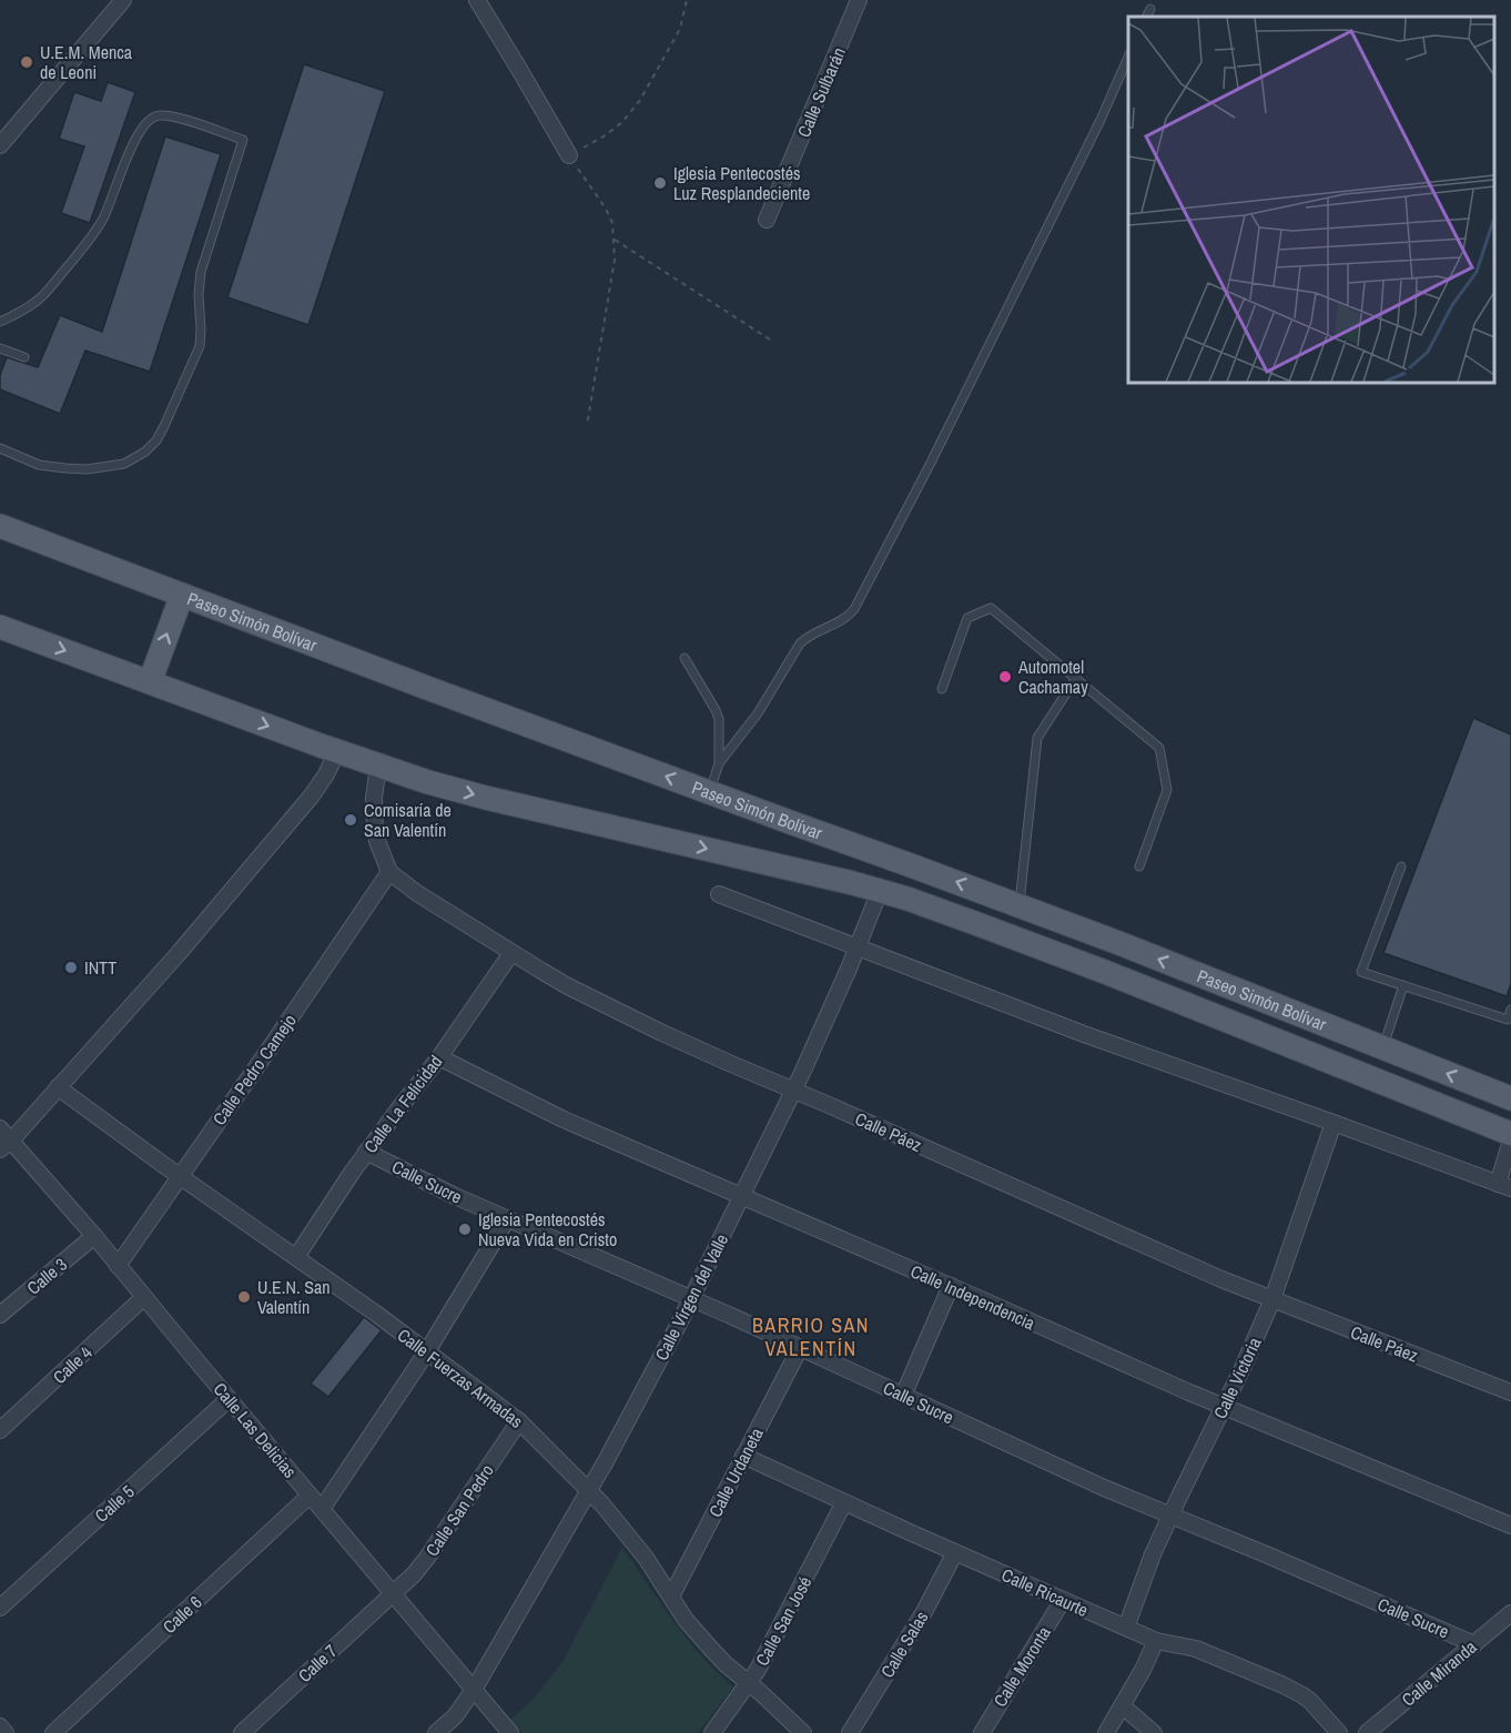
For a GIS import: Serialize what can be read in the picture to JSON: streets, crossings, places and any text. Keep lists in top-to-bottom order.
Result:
{
  "streets": {
    "main road": ["Paseo Simón Bolívar"],
    "street": [
      "Calle Sulbarán",
      "Calle Pedro Camejo",
      "Calle La Felicidad",
      "Calle Páez",
      "Calle Sucre",
      "Calle 3",
      "Calle Virgen del Valle",
      "Calle Independencia",
      "Calle 4",
      "Calle Fuerzas Armadas",
      "Calle Victoria",
      "Calle Las Delicias",
      "Calle Urdaneta",
      "Calle 5",
      "Calle San Pedro",
      "Calle Ricaurte",
      "Calle 6",
      "Calle San José",
      "Calle Salas",
      "Calle 7",
      "Calle Moronta",
      "Calle Miranda"
    ]
  },
  "crossings": [
    ["Paseo Simón Bolívar", "Calle Páez"],
    ["Paseo Simón Bolívar", "Calle Virgen del Valle"],
    ["Calle Pedro Camejo", "Calle Páez"],
    ["Calle Pedro Camejo", "Calle Fuerzas Armadas"],
    ["Calle Pedro Camejo", "Calle Las Delicias"],
    ["Calle La Felicidad", "Calle Páez"],
    ["Calle La Felicidad", "Calle Sucre"],
    ["Calle La Felicidad", "Calle Independencia"],
    ["Calle La Felicidad", "Calle Fuerzas Armadas"],
    ["Calle Páez", "Calle Virgen del Valle"],
    ["Calle Páez", "Calle Victoria"],
    ["Calle Sucre", "Calle Virgen del Valle"],
    ["Calle Sucre", "Calle Victoria"],
    ["Calle Sucre", "Calle Urdaneta"],
    ["Calle Sucre", "Calle Miranda"],
    ["Calle 3", "Calle Las Delicias"],
    ["Calle Virgen del Valle", "Calle Independencia"],
    ["Calle Virgen del Valle", "Calle Fuerzas Armadas"],
    ["Calle Virgen del Valle", "Calle Las Delicias"],
    ["Calle Independencia", "Calle Victoria"],
    ["Calle 4", "Calle Las Delicias"],
    ["Calle Fuerzas Armadas", "Calle Urdaneta"],
    ["Calle Fuerzas Armadas", "Calle San Pedro"],
    ["Calle Fuerzas Armadas", "Calle San José"],
    ["Calle Victoria", "Calle Ricaurte"],
    ["Calle Las Delicias", "Calle 5"],
    ["Calle Las Delicias", "Calle San Pedro"],
    ["Calle Las Delicias", "Calle 6"],
    ["Calle Las Delicias", "Calle 7"],
    ["Calle Urdaneta", "Calle Ricaurte"],
    ["Calle San Pedro", "Calle 7"],
    ["Calle Ricaurte", "Calle San José"],
    ["Calle Ricaurte", "Calle Salas"],
    ["Calle Ricaurte", "Calle Moronta"]
  ],
  "districts": ["BARRIO SAN VALENTÍN"],
  "places": [
    "U.E.M. Menca de Leoni",
    "Iglesia Pentecostés Luz Resplandeciente",
    "Automotel Cachamay",
    "Comisaría de San Valentín",
    "INTT",
    "Iglesia Pentecostés Nueva Vida en Cristo",
    "U.E.N. San Valentín"
  ]
}
